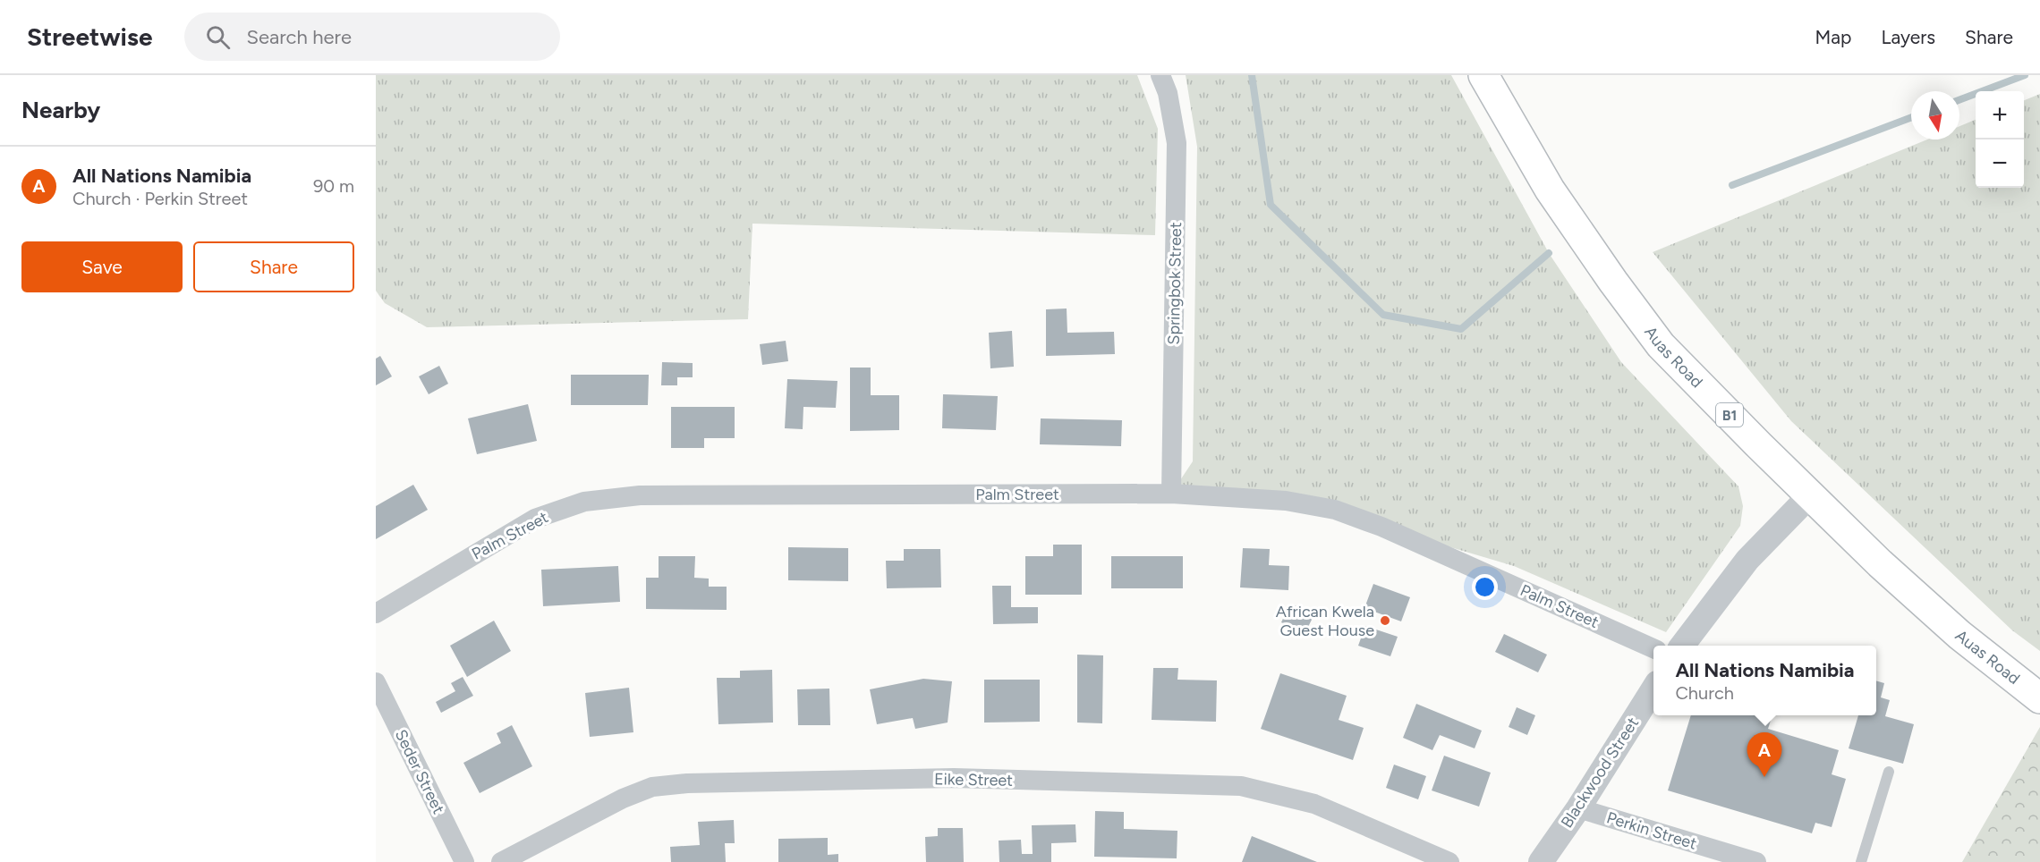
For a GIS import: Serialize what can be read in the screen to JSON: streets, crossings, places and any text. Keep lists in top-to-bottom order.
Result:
{
  "streets": {
    "main road": ["Auas Road", "B1"],
    "street": [
      "Springbok Street",
      "Palm Street",
      "Seder Street",
      "Blackwood Street",
      "Eike Street",
      "Perkin Street"
    ]
  },
  "crossings": [
    ["Springbok Street", "Palm Street"],
    ["Blackwood Street", "Perkin Street"]
  ],
  "places": ["African Kwela Guest House"],
  "north": "bottom",
  "page": {
    "header": "Streetwise",
    "search": "Search here",
    "nav": ["Map", "Layers", "Share"],
    "heading": "Nearby",
    "map_buttons": ["+", "−"],
    "list": [
      {
        "mark": "A",
        "name": "All Nations Namibia",
        "note": "Church · Perkin Street",
        "value": "90 m"
      }
    ],
    "buttons": ["Save", "Share"],
    "popup": ["All Nations Namibia", "Church"],
    "pins": "A"
  }
}
